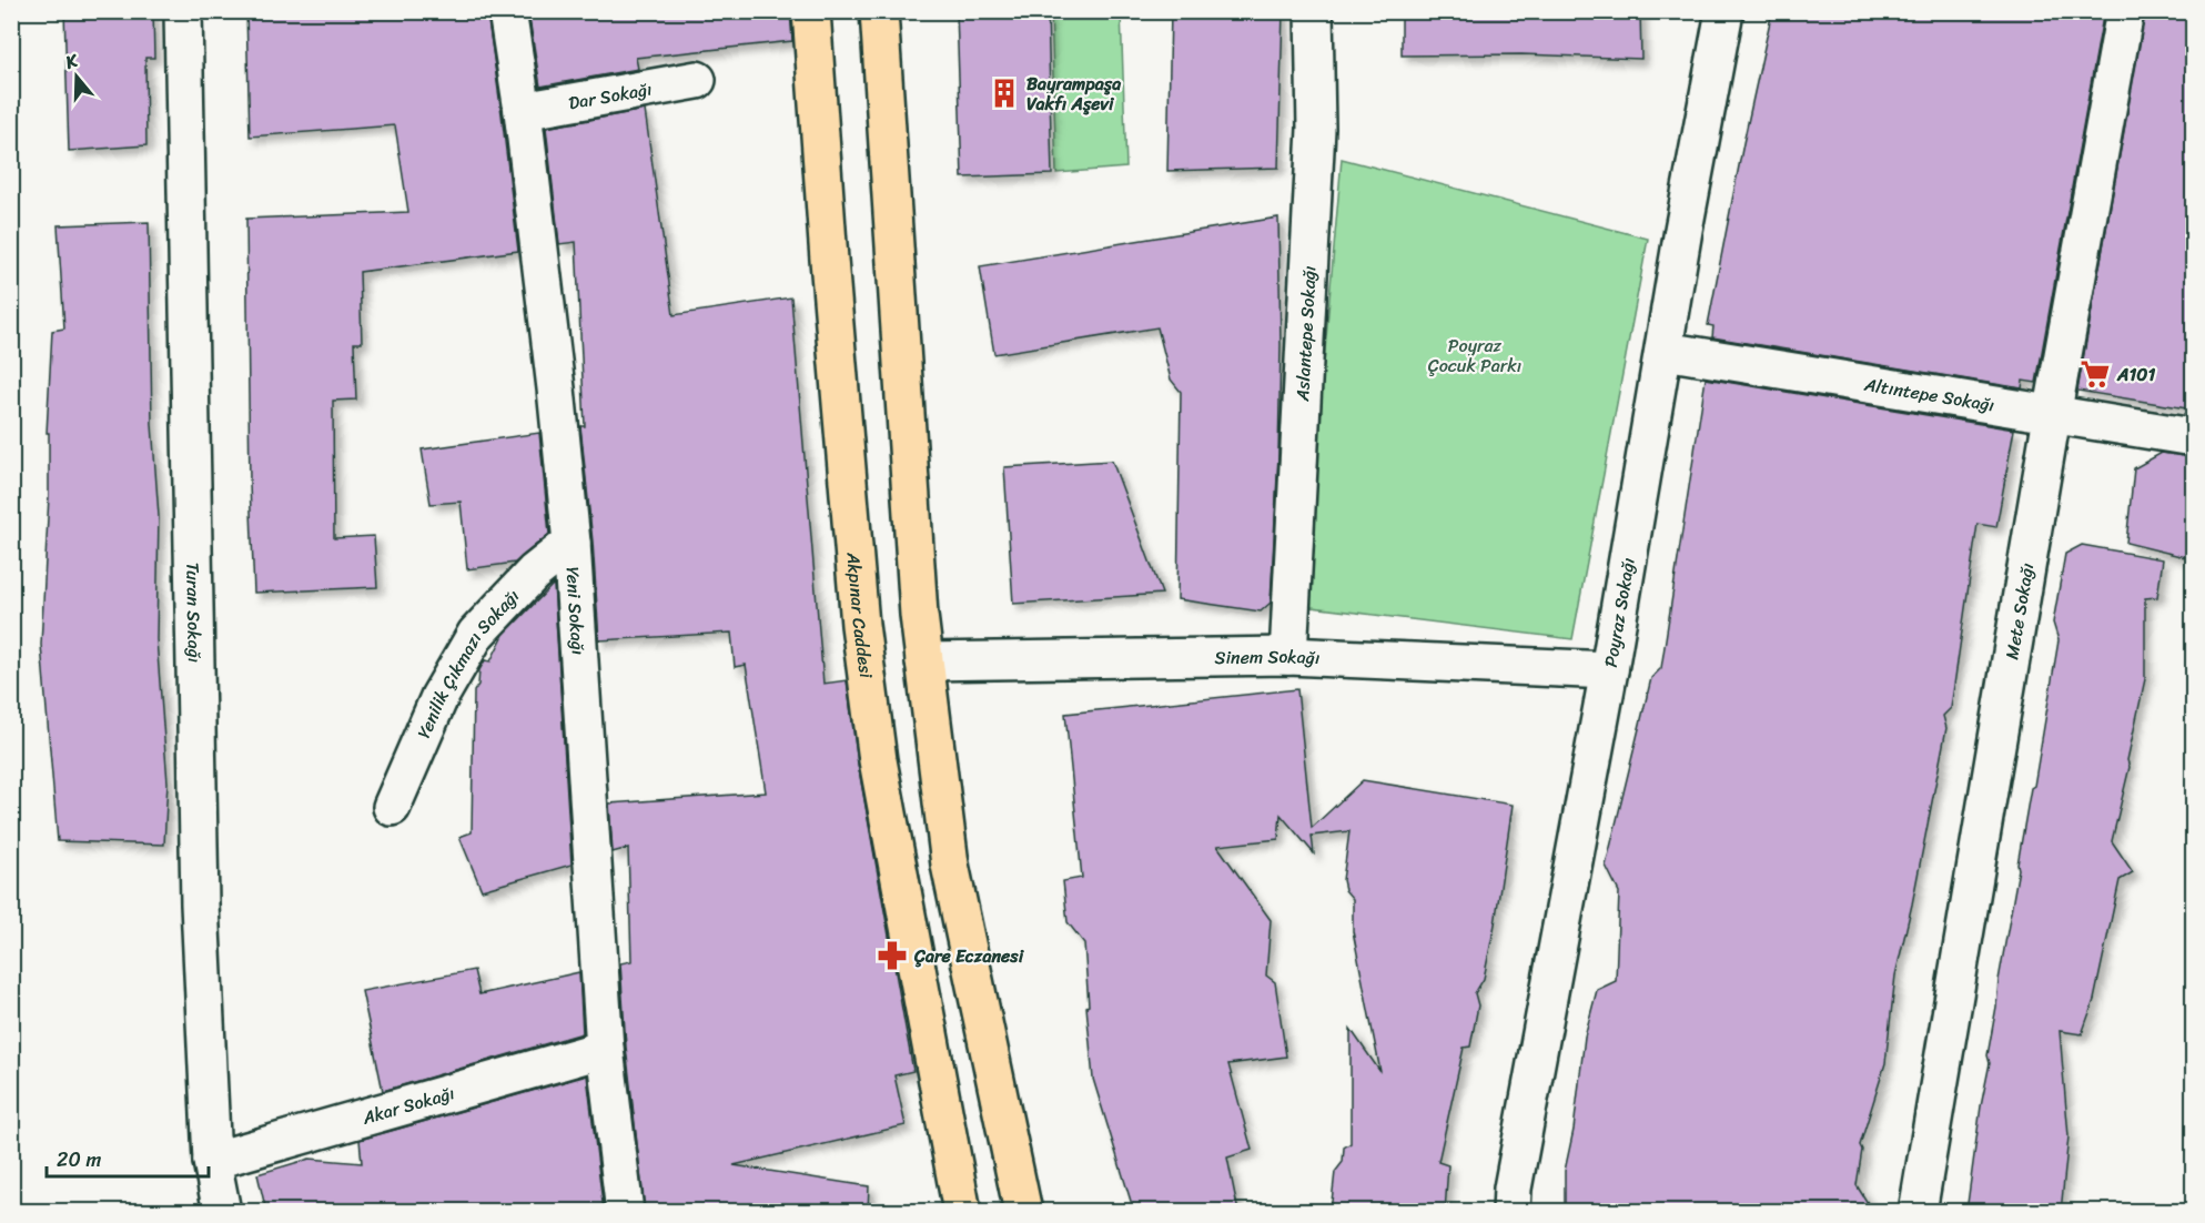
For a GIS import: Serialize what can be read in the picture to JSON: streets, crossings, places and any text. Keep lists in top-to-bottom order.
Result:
{
  "streets": {
    "main road": ["Akpınar Caddesi"],
    "street": [
      "Dar Sokağı",
      "Aslantepe Sokağı",
      "Altıntepe Sokağı",
      "Yeni Sokağı",
      "Poyraz Sokağı",
      "Mete Sokağı",
      "Turan Sokağı",
      "Sinem Sokağı",
      "Yenilik Çıkmazı Sokağı",
      "Akar Sokağı"
    ]
  },
  "crossings": [
    ["Dar Sokağı", "Yeni Sokağı"],
    ["Aslantepe Sokağı", "Sinem Sokağı"],
    ["Altıntepe Sokağı", "Poyraz Sokağı"],
    ["Altıntepe Sokağı", "Mete Sokağı"],
    ["Yeni Sokağı", "Yenilik Çıkmazı Sokağı"],
    ["Yeni Sokağı", "Akar Sokağı"],
    ["Poyraz Sokağı", "Sinem Sokağı"],
    ["Turan Sokağı", "Akar Sokağı"]
  ],
  "parks": ["Poyraz Çocuk Parkı"],
  "places": {
    "building": ["Bayrampaşa Vakfı Aşevi"],
    "supermarket": ["A101"],
    "pharmacy": ["Çare Eczanesi"]
  },
  "scale_bar": "20 m",
  "north": "top"
}
